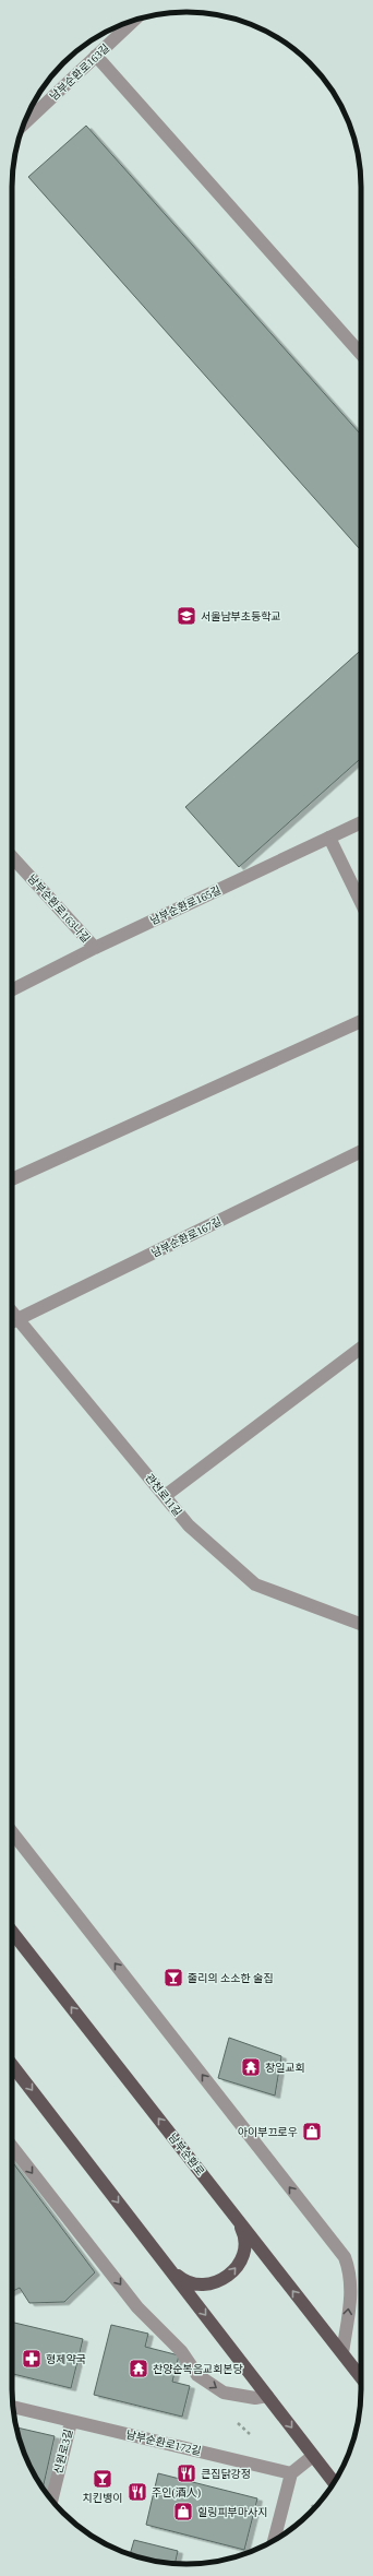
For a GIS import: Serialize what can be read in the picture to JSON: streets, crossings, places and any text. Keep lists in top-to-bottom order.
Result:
{
  "streets": {
    "main road": ["남부순환로"],
    "street": [
      "남부순환로163길",
      "남부순환로165길",
      "남부순환로163나길",
      "남부순환로167길",
      "관천로11길",
      "남부순환로172길",
      "신원로3길"
    ]
  },
  "crossings": [
    ["남부순환로165길", "남부순환로163나길"],
    ["남부순환로167길", "관천로11길"],
    ["남부순환로172길", "신원로3길"]
  ],
  "places": {
    "school or university": ["서울남부초등학교"],
    "bar": ["줄리의 소소한 술집", "치킨뱅이"],
    "temple": ["창일교회", "찬양순복음교회본당"],
    "shop": ["아이부끄로우", "힐링피부마사지"],
    "pharmacy": ["형제약국"],
    "restaurant": ["큰집닭강정", "주인(酒人)"]
  }
}
